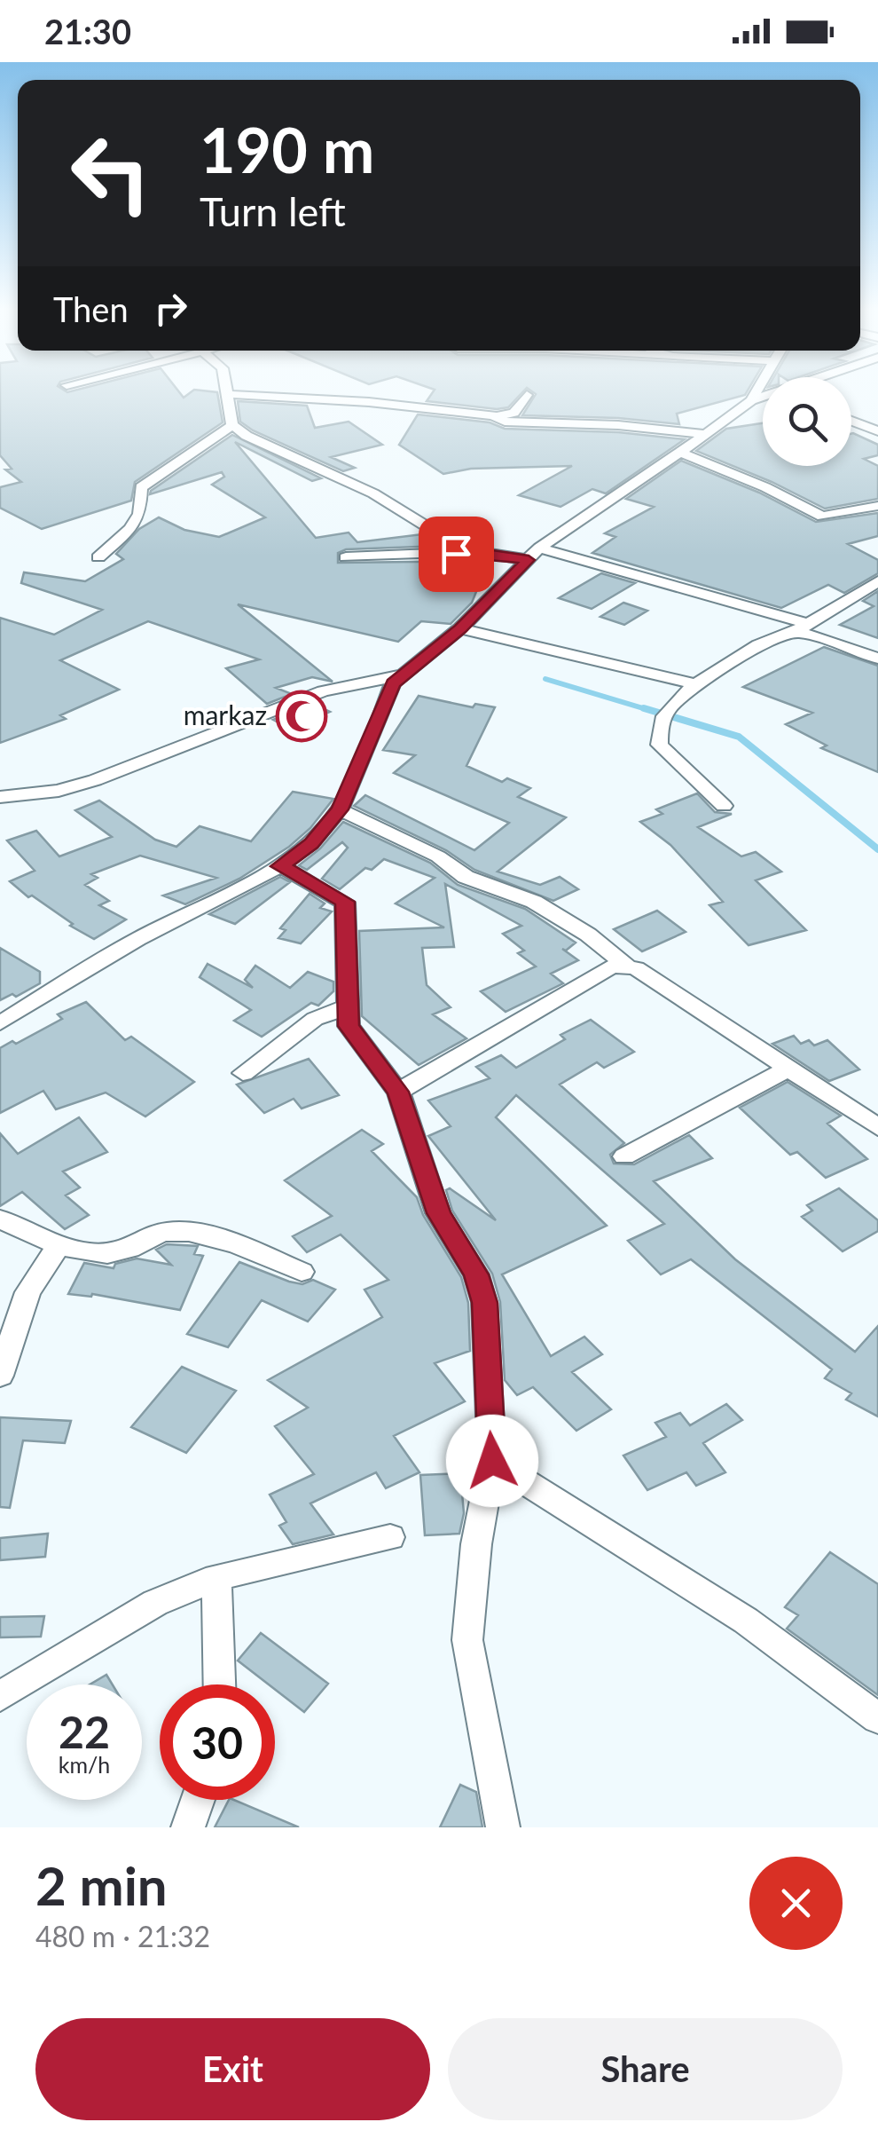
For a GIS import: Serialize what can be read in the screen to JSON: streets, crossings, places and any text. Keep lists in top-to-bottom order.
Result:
{
  "places": {
    "mosque": ["markaz"]
  },
  "page": {
    "status": "21:30",
    "turn": ["190 m", "Turn left"],
    "then": "Then",
    "speed": "22 km/h",
    "limit": "30",
    "heading": ["2 min", "480 m · 21:32"],
    "buttons": ["Exit", "Share"]
  }
}
